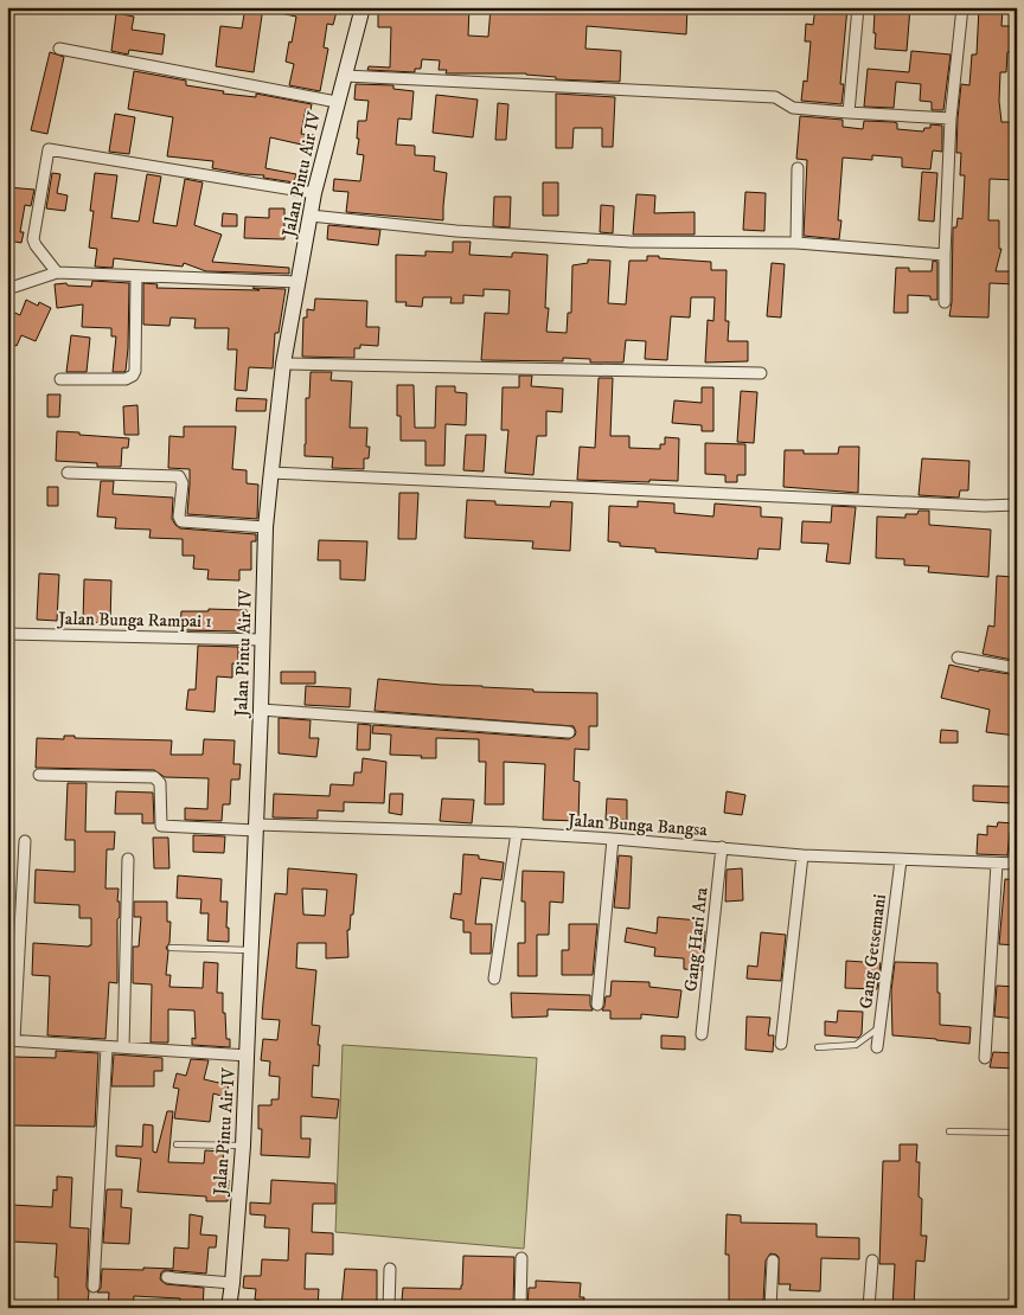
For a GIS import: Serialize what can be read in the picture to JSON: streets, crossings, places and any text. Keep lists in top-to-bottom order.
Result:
{
  "streets": {
    "main road": ["Jalan Pintu Air IV"],
    "street": [
      "Jalan Bunga Rampai 1",
      "Jalan Bunga Bangsa",
      "Gang Hari Ara",
      "Gang Getsemani"
    ]
  },
  "crossings": [
    ["Jalan Pintu Air IV", "Jalan Bunga Rampai 1"],
    ["Jalan Pintu Air IV", "Jalan Bunga Bangsa"],
    ["Jalan Bunga Bangsa", "Gang Hari Ara"],
    ["Jalan Bunga Bangsa", "Gang Getsemani"]
  ]
}
